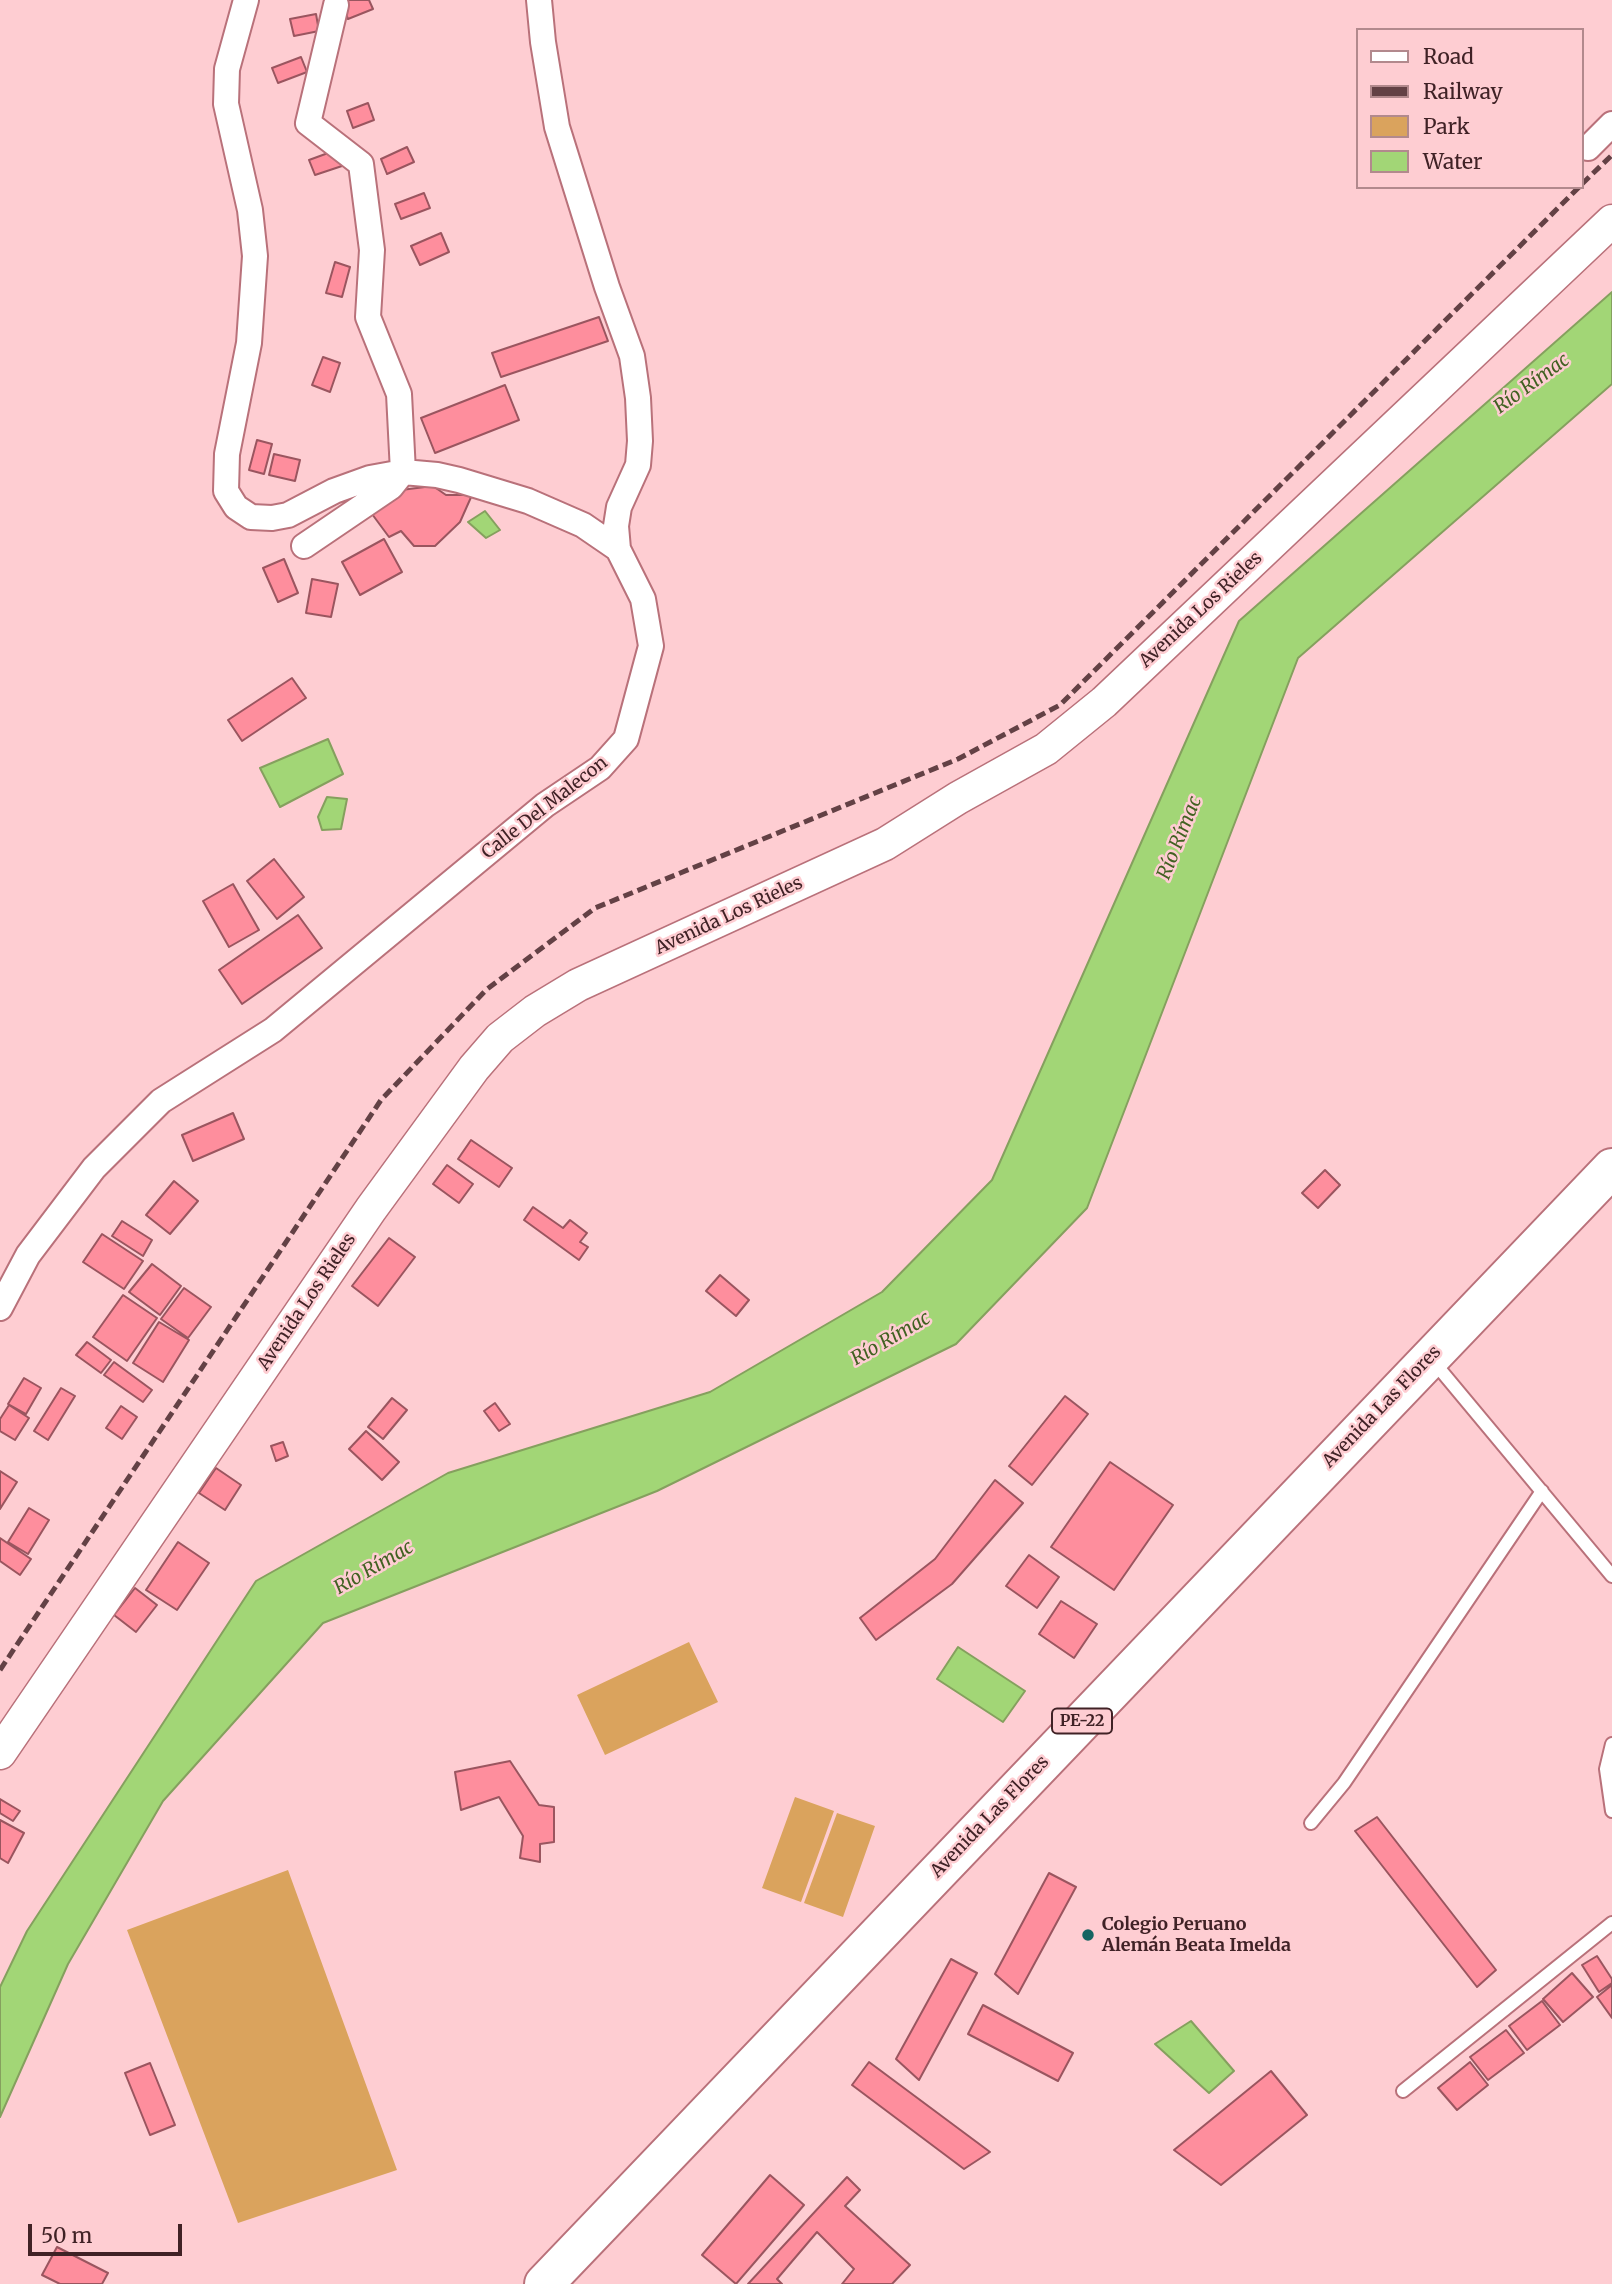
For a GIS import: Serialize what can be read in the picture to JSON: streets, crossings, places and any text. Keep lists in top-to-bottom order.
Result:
{
  "streets": {
    "highway": ["Avenida Las Flores", "PE-22"],
    "street": ["Avenida Los Rieles", "Calle Del Malecon"]
  },
  "water": ["Río Rímac"],
  "places": ["Colegio Peruano Alemán Beata Imelda"],
  "legend": [
    "Road",
    "Railway",
    "Park",
    "Water"
  ],
  "scale_bar": "50 m"
}
